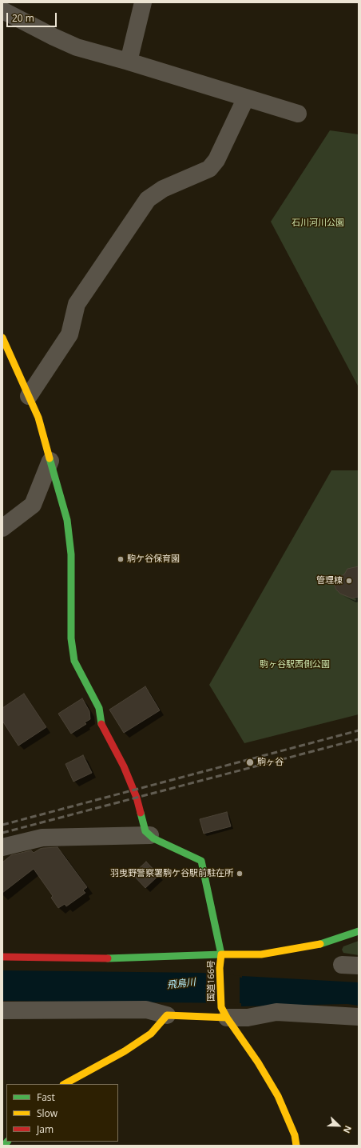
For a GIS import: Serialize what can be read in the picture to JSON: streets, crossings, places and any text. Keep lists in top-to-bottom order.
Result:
{
  "streets": {
    "main road": ["国道166号"]
  },
  "water": ["飛鳥川"],
  "parks": ["石川河川公園", "駒ヶ谷駅西側公園"],
  "places": [
    "駒ケ谷保育園",
    "管理棟",
    "駒ヶ谷",
    "羽曳野警察署駒ケ谷駅前駐在所"
  ],
  "legend": ["Fast", "Slow", "Jam"],
  "scale_bar": "20 m",
  "north": "bottom right"
}
